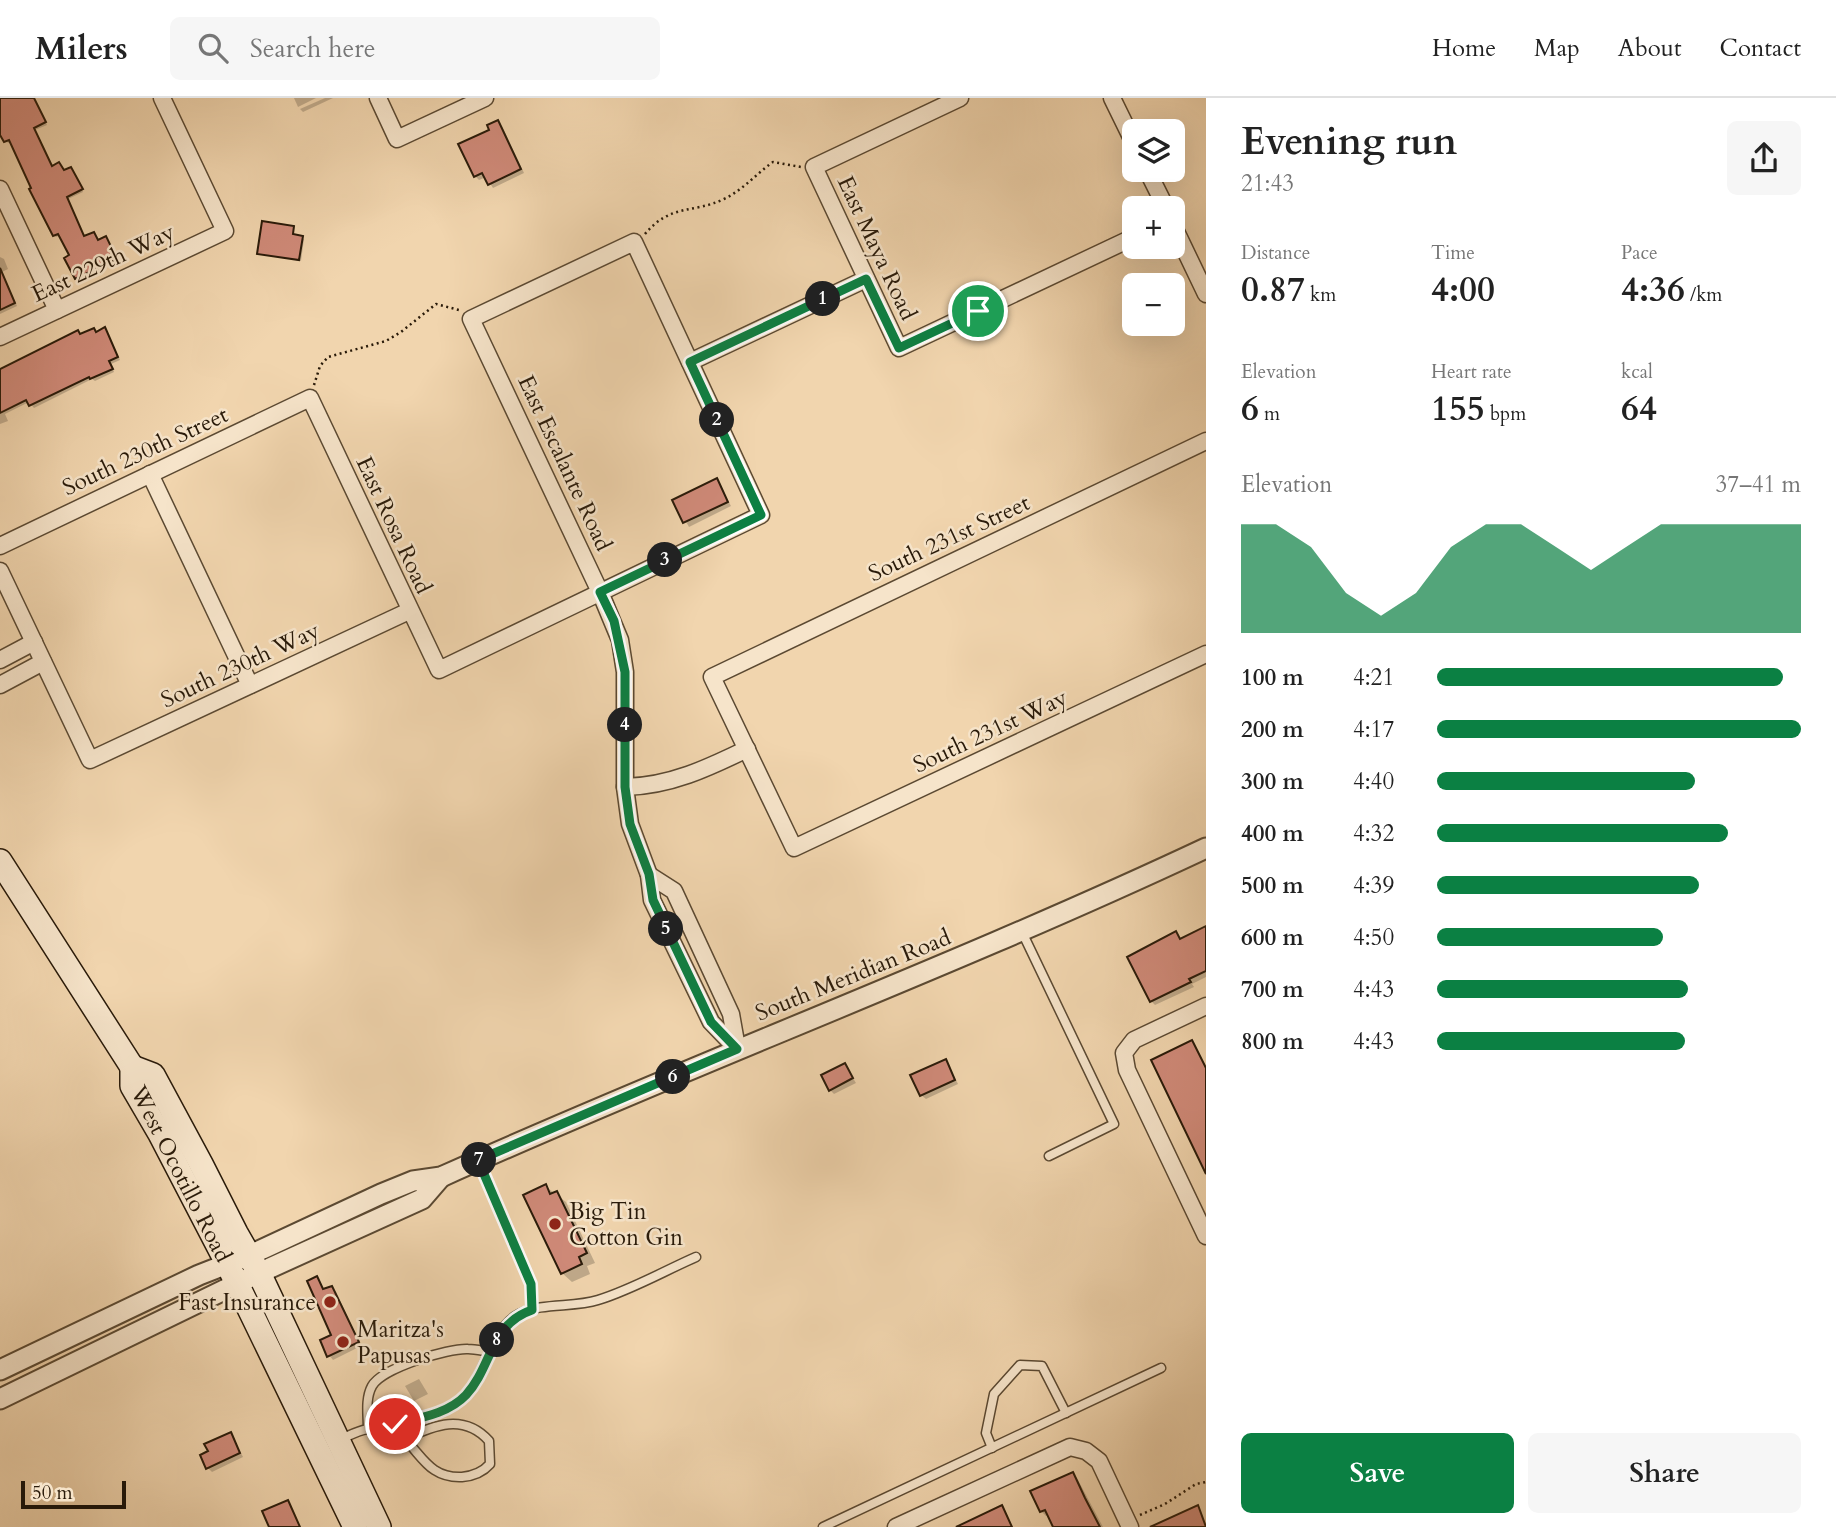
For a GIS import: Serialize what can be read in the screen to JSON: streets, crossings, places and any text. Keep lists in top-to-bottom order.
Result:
{
  "streets": {
    "main road": ["West Ocotillo Road"],
    "street": [
      "East Maya Road",
      "East 229th Way",
      "South 230th Street",
      "East Escalante Road",
      "East Rosa Road",
      "South 231st Street",
      "South 230th Way",
      "South 231st Way",
      "South Meridian Road"
    ]
  },
  "crossings": [
    ["South 230th Street", "East Rosa Road"],
    ["East Escalante Road", "East Rosa Road"],
    ["East Escalante Road", "South Meridian Road"],
    ["East Rosa Road", "South 230th Way"],
    ["South 231st Street", "South 231st Way"],
    ["South Meridian Road", "West Ocotillo Road"]
  ],
  "places": ["Big Tin Cotton Gin", "Fast Insurance", "Maritza's Papusas"],
  "scale_bar": "50 m",
  "page": {
    "header": "Milers",
    "search": "Search here",
    "nav": [
      "Home",
      "Map",
      "About",
      "Contact"
    ],
    "heading": ["Evening run", "21:43"],
    "map_buttons": ["+", "−"],
    "stats": [
      ["Distance", "0.87 km"],
      ["Time", "4:00"],
      ["Pace", "4:36 /km"],
      ["Elevation", "6 m"],
      ["Heart rate", "155 bpm"],
      ["kcal", "64"]
    ],
    "pins": [
      "1",
      "2",
      "3",
      "4",
      "5",
      "6",
      "7",
      "8"
    ],
    "chart": ["Elevation", "37–41 m"],
    "list": [
      {
        "name": "100 m",
        "note": "4:21"
      },
      {
        "name": "200 m",
        "note": "4:17"
      },
      {
        "name": "300 m",
        "note": "4:40"
      },
      {
        "name": "400 m",
        "note": "4:32"
      },
      {
        "name": "500 m",
        "note": "4:39"
      },
      {
        "name": "600 m",
        "note": "4:50"
      },
      {
        "name": "700 m",
        "note": "4:43"
      },
      {
        "name": "800 m",
        "note": "4:43"
      }
    ],
    "buttons": ["Save", "Share"],
    "scale": "50 m"
  }
}
